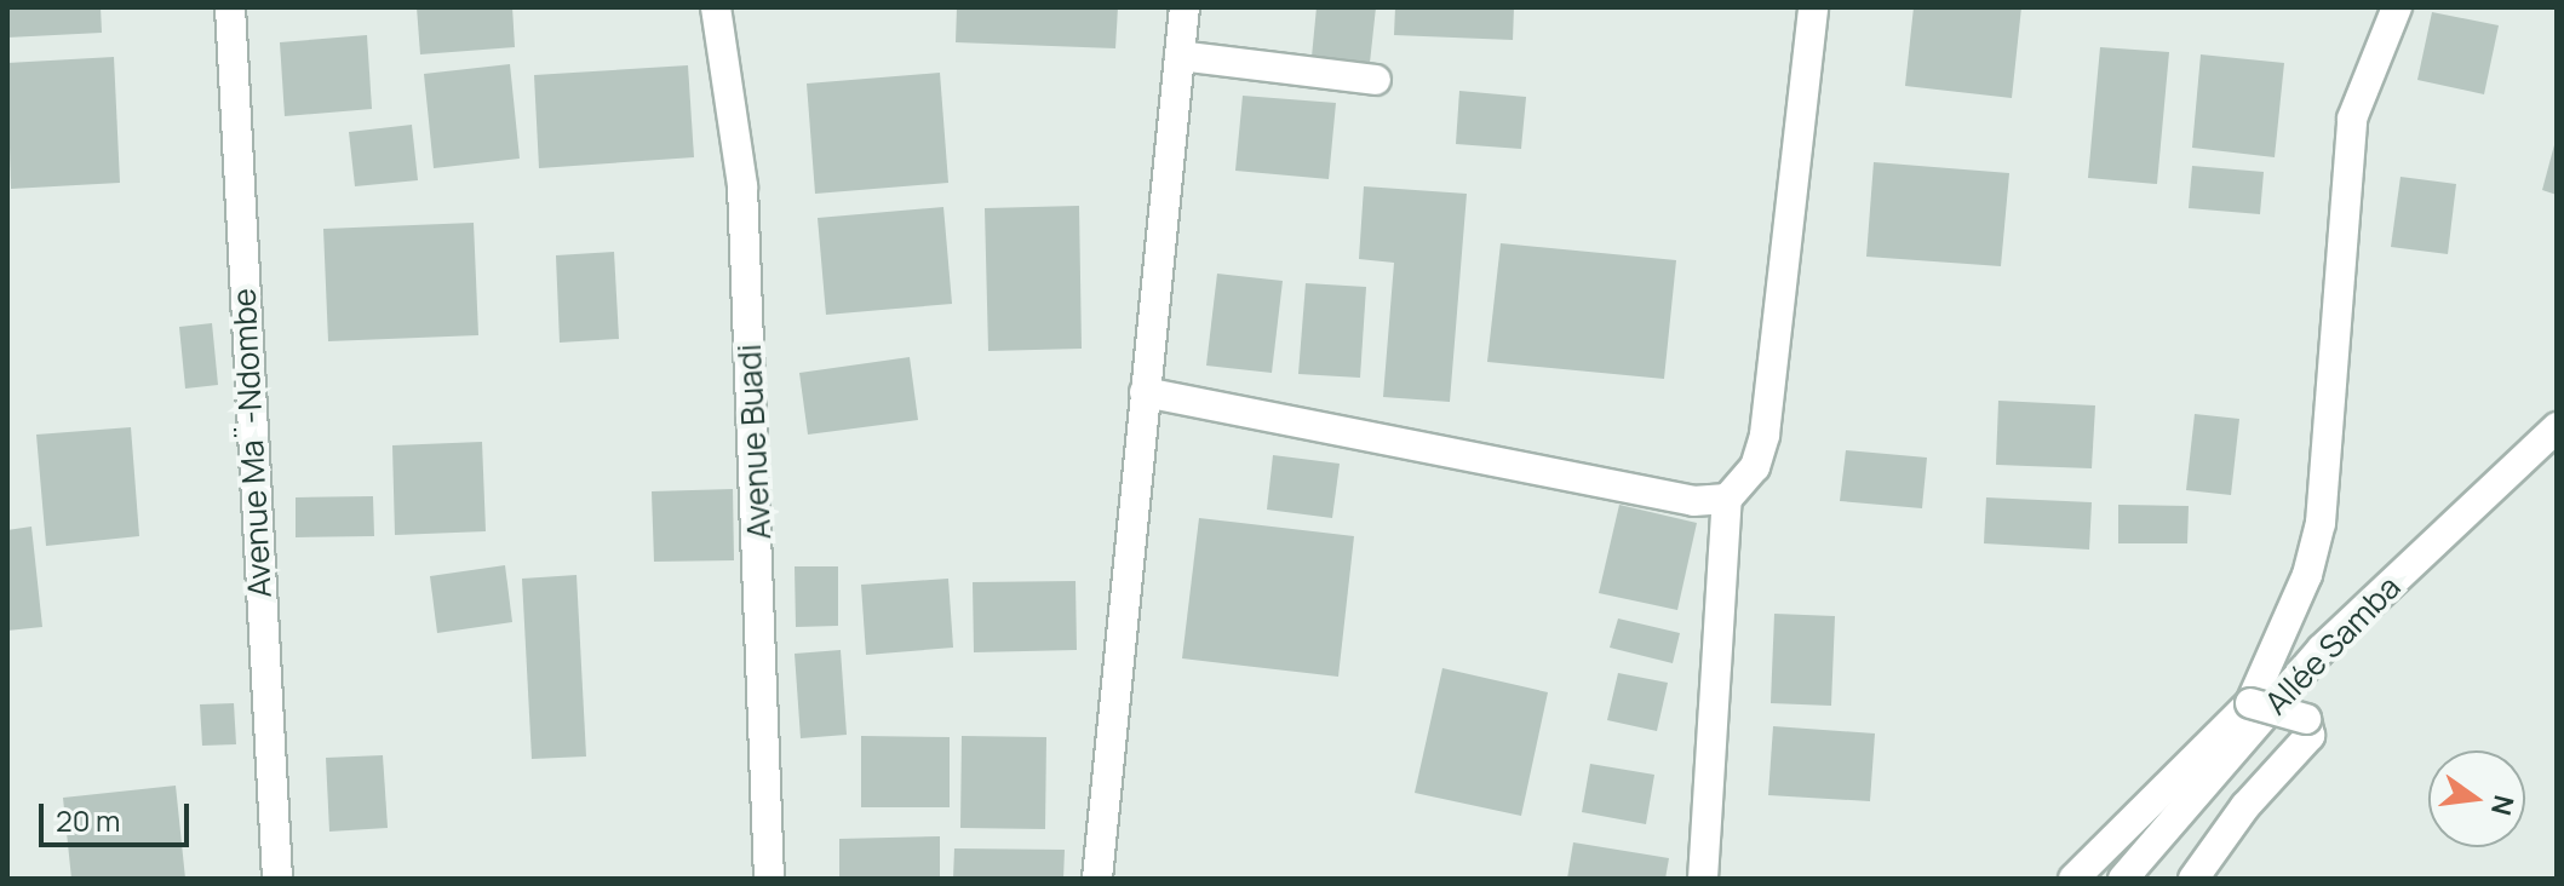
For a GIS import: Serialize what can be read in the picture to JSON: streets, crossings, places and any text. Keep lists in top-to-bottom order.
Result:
{
  "streets": {
    "street": ["Avenue Buadi", "Avenue Ma¨-Ndombe", "Allée Samba"]
  },
  "scale_bar": "20 m",
  "north": "right"
}
